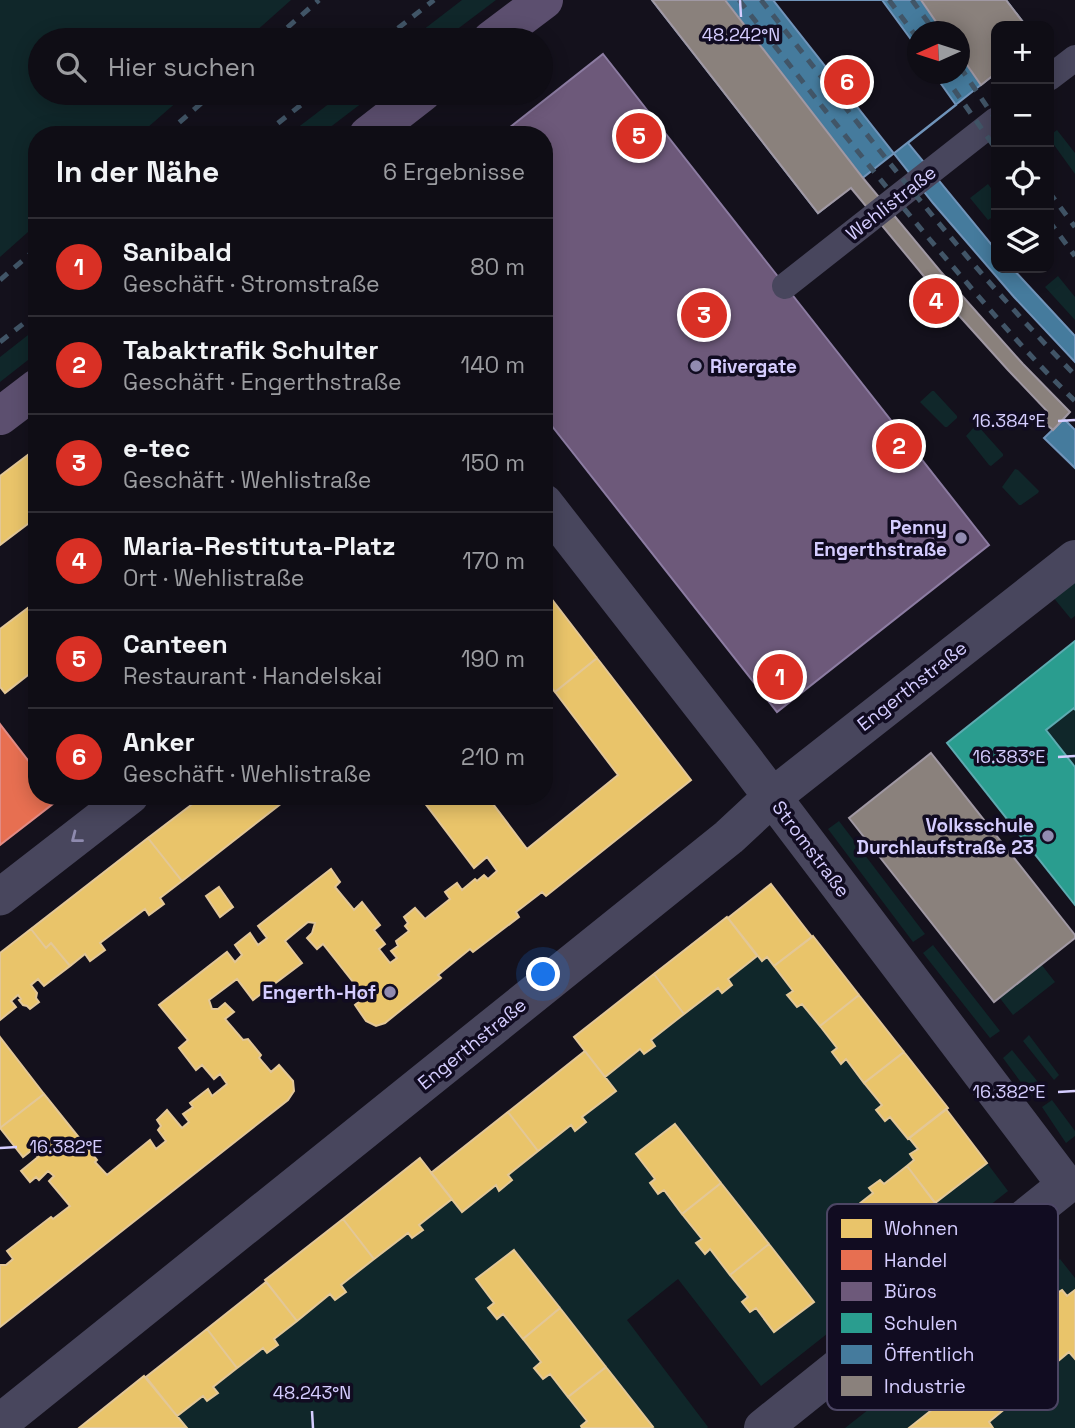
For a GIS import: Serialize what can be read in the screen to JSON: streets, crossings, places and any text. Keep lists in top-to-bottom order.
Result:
{
  "streets": {
    "street": ["Wehlistraße", "Engerthstraße", "Stromstraße"]
  },
  "crossings": [
    ["Engerthstraße", "Stromstraße"]
  ],
  "places": [
    "Rivergate",
    "Penny Engerthstraße",
    "Volksschule Durchlaufstraße 23",
    "Engerth-Hof"
  ],
  "legend": [
    "Wohnen",
    "Handel",
    "Büros",
    "Schulen",
    "Öffentlich",
    "Industrie"
  ],
  "north": "left",
  "page": {
    "map_buttons": ["+", "−"],
    "search": "Hier suchen",
    "pins": [
      "6",
      "5",
      "4",
      "3",
      "2",
      "1"
    ],
    "heading": ["In der Nähe", "6 Ergebnisse"],
    "list": [
      {
        "mark": "1",
        "name": "Sanibald",
        "note": "Geschäft · Stromstraße",
        "value": "80 m"
      },
      {
        "mark": "2",
        "name": "Tabaktrafik Schulter",
        "note": "Geschäft · Engerthstraße",
        "value": "140 m"
      },
      {
        "mark": "3",
        "name": "e-tec",
        "note": "Geschäft · Wehlistraße",
        "value": "150 m"
      },
      {
        "mark": "4",
        "name": "Maria-Restituta-Platz",
        "note": "Ort · Wehlistraße",
        "value": "170 m"
      },
      {
        "mark": "5",
        "name": "Canteen",
        "note": "Restaurant · Handelskai",
        "value": "190 m"
      },
      {
        "mark": "6",
        "name": "Anker",
        "note": "Geschäft · Wehlistraße",
        "value": "210 m"
      }
    ]
  },
  "coordinates": [
    "48.242°N",
    "16.384°E",
    "16.383°E",
    "16.382°E",
    "48.243°N"
  ]
}
